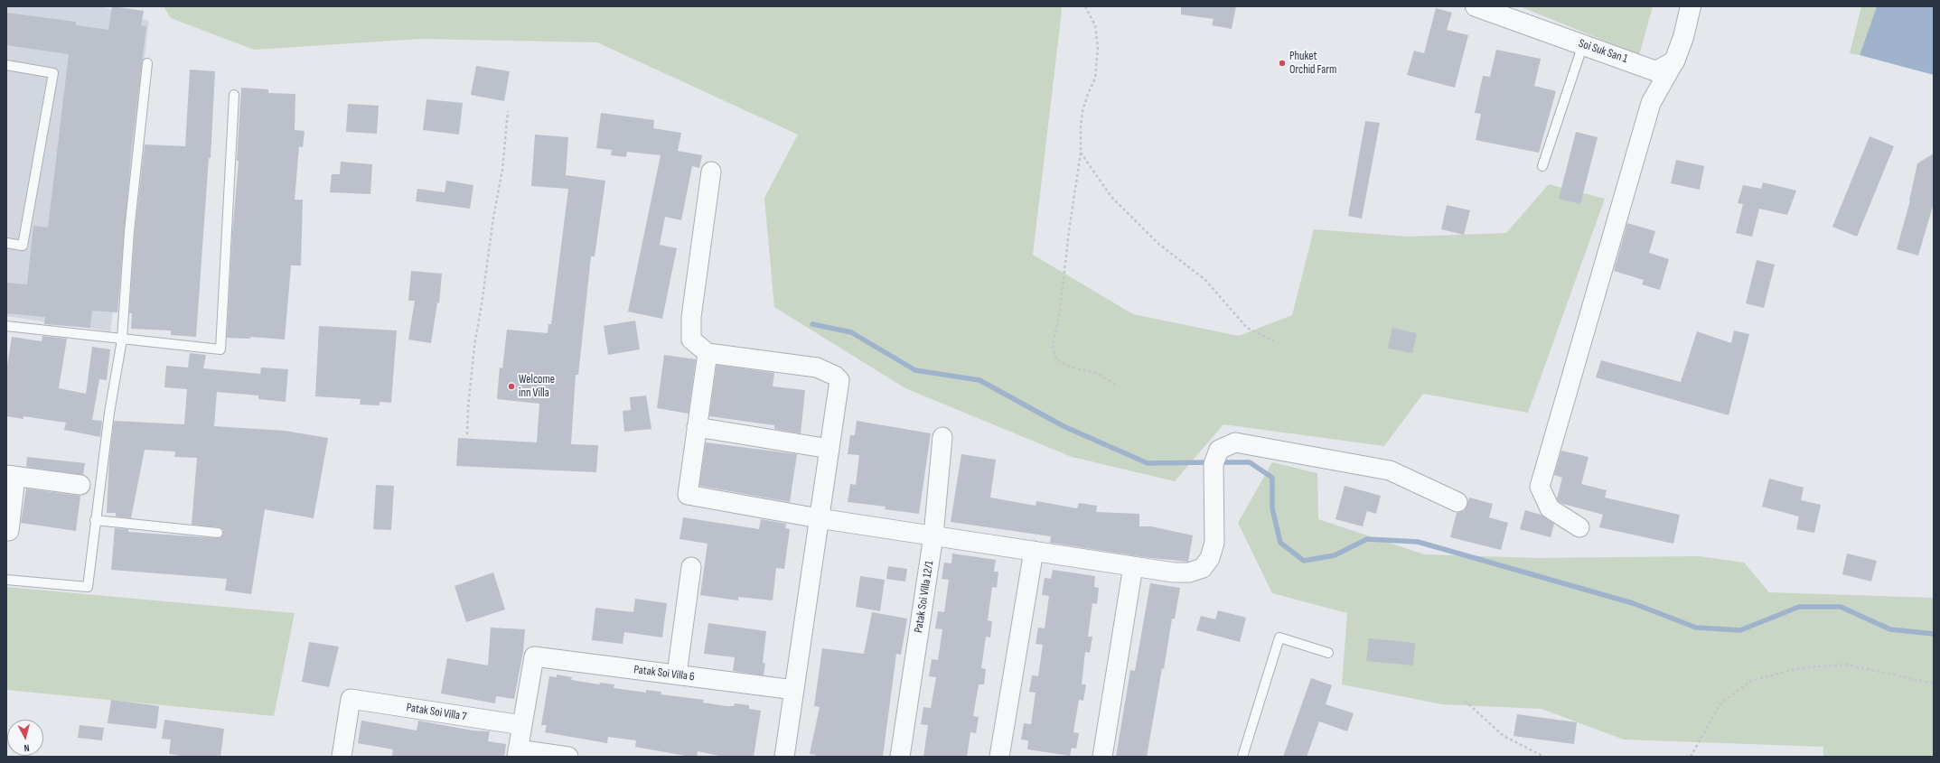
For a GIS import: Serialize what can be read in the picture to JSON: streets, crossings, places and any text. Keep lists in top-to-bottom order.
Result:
{
  "streets": {
    "street": [
      "Soi Suk San 1",
      "Patak Soi Villa 12/1",
      "Patak Soi Villa 6",
      "Patak Soi Villa 7"
    ]
  },
  "crossings": [
    ["Patak Soi Villa 6", "Patak Soi Villa 7"]
  ],
  "places": ["Phuket Orchid Farm", "Welcome inn Villa"],
  "north": "bottom"
}
